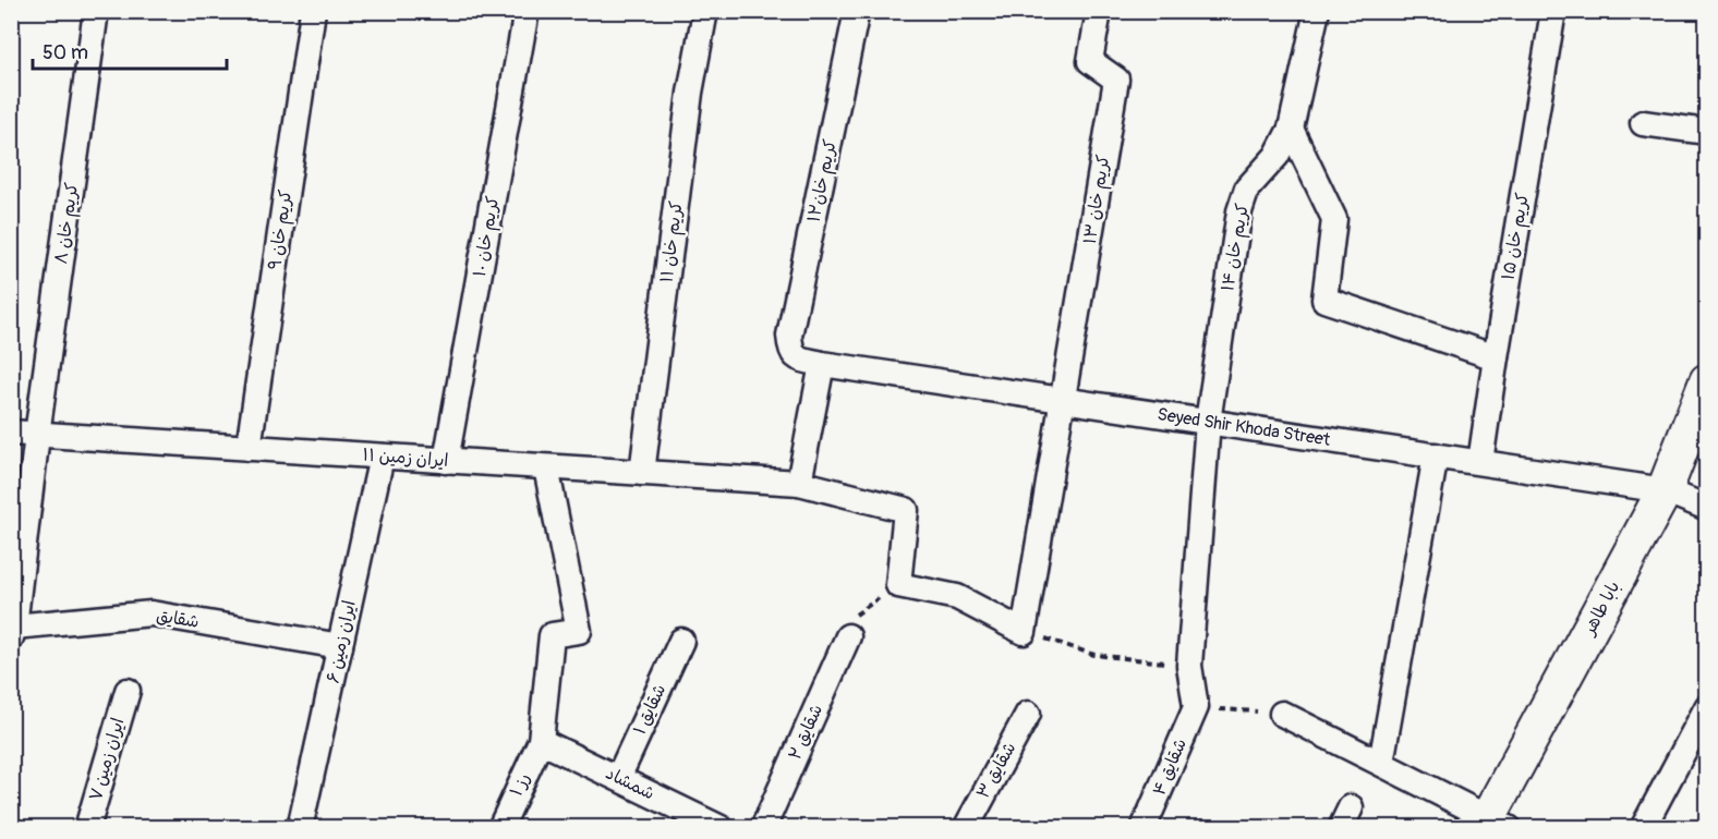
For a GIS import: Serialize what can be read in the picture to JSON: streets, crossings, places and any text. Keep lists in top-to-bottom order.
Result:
{
  "streets": {
    "street": [
      "کریم خان۱۲",
      "کریم خان ۱۳",
      "کریم خان ۸",
      "کریم خان ۹",
      "کریم خان ۱۰",
      "کریم خان ۱۵",
      "کریم خان ۱۱",
      "کریم خان ۱۴",
      "Seyed Shir Khoda Street",
      "ایران زمین ۱۱",
      "بابا طاهر",
      "شقایق",
      "ایران زمین ۶",
      "شقایق ۱",
      "شقایق ۲",
      "ایران زمین ۷",
      "شقایق ۴",
      "شقایق ۳",
      "شمشاد",
      "رز ۱"
    ]
  },
  "crossings": [
    ["کریم خان۱۲", "Seyed Shir Khoda Street"],
    ["کریم خان ۱۳", "Seyed Shir Khoda Street"],
    ["کریم خان ۸", "ایران زمین ۱۱"],
    ["کریم خان ۸", "شقایق"],
    ["کریم خان ۹", "ایران زمین ۱۱"],
    ["کریم خان ۱۰", "ایران زمین ۱۱"],
    ["کریم خان ۱۵", "Seyed Shir Khoda Street"],
    ["کریم خان ۱۱", "ایران زمین ۱۱"],
    ["کریم خان ۱۴", "Seyed Shir Khoda Street"],
    ["کریم خان ۱۴", "شقایق ۴"],
    ["Seyed Shir Khoda Street", "بابا طاهر"],
    ["ایران زمین ۱۱", "ایران زمین ۶"],
    ["ایران زمین ۱۱", "رز ۱"],
    ["شقایق", "ایران زمین ۶"],
    ["شقایق ۱", "شمشاد"],
    ["شمشاد", "رز ۱"]
  ],
  "scale_bar": "50 m"
}
